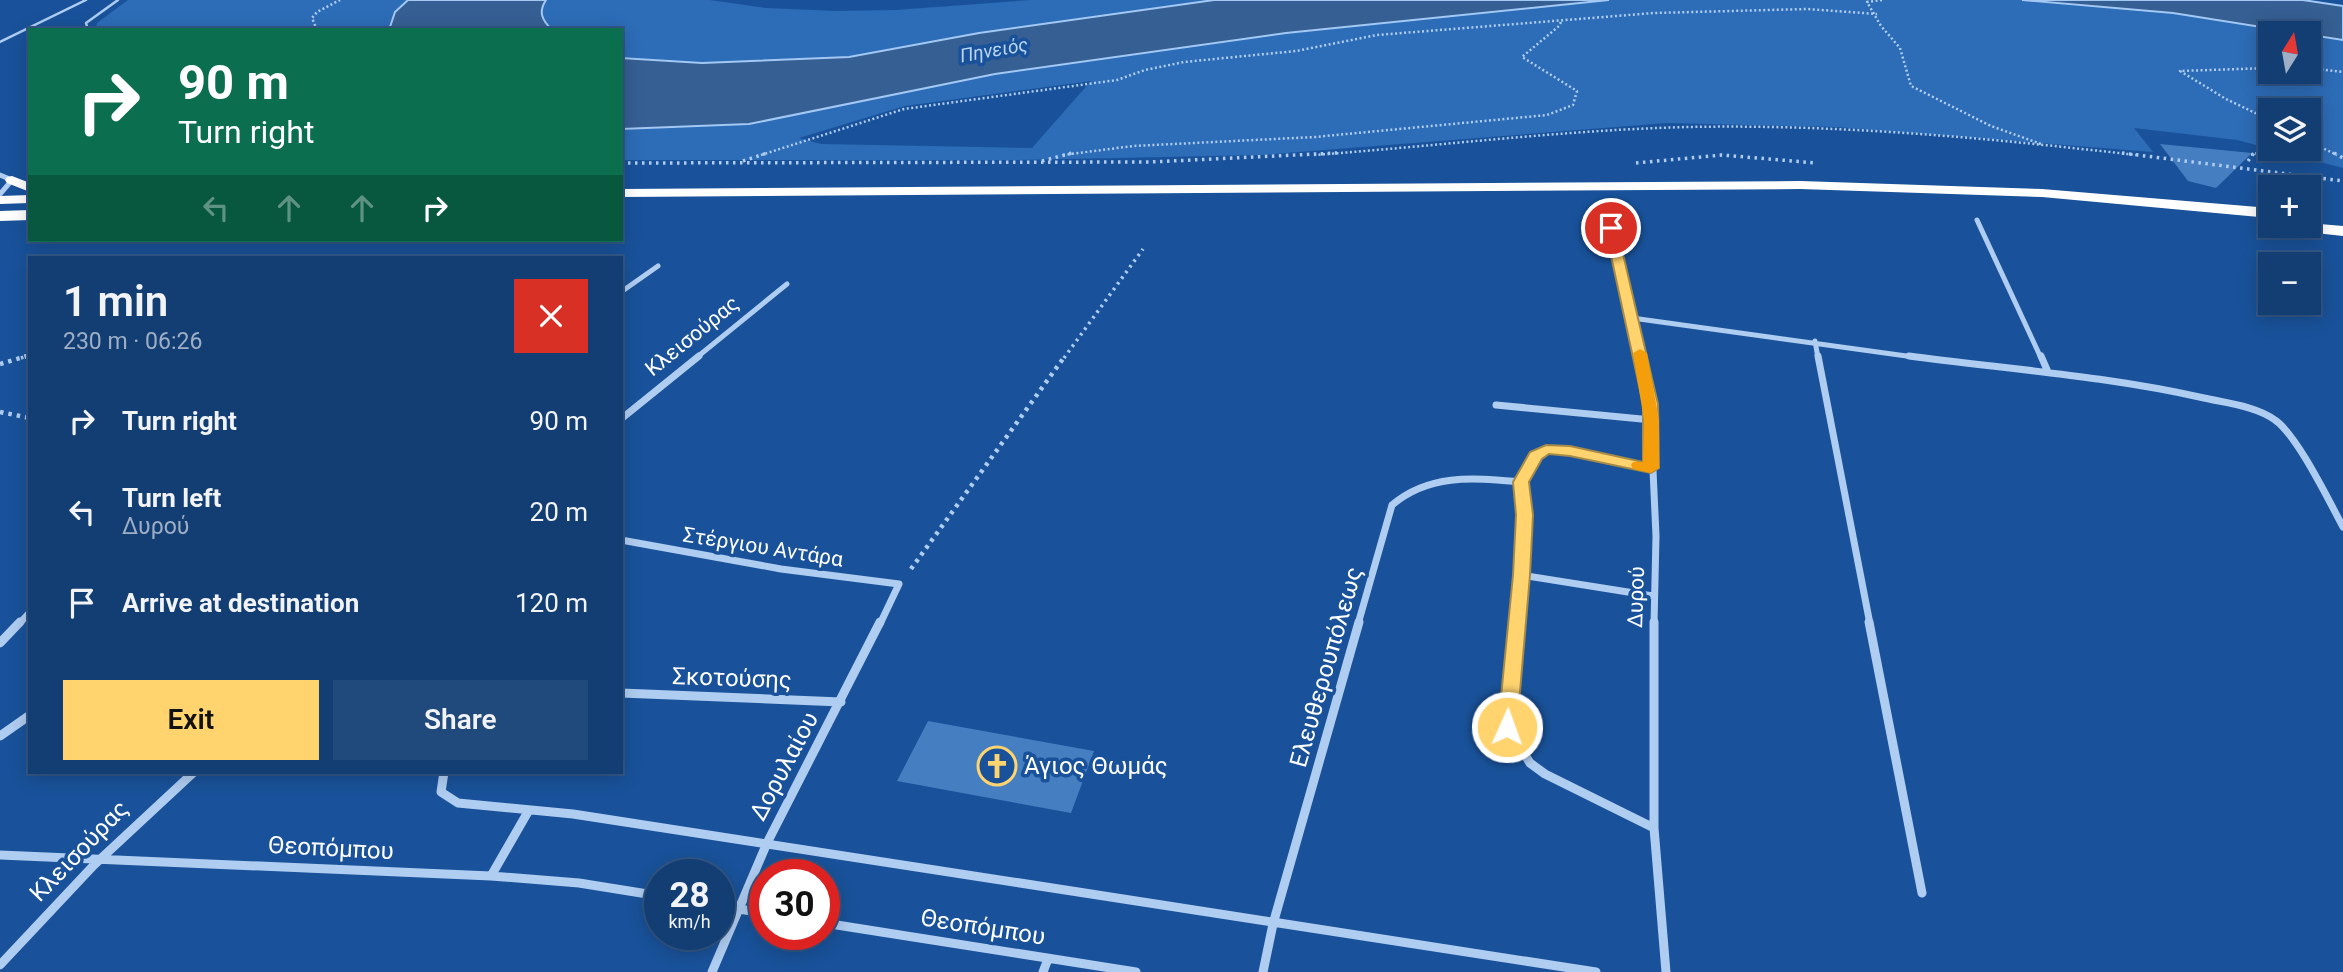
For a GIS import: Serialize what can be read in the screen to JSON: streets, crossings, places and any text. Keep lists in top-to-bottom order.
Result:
{
  "streets": {
    "street": [
      "Κλεισούρας",
      "Στέργιου Αντάρα",
      "Δυρού",
      "Ελευθερουπόλεως",
      "Σκοτούσης",
      "Δορυλαίου",
      "Θεοπόμπου"
    ]
  },
  "crossings": [
    ["Κλεισούρας", "Θεοπόμπου"],
    ["Στέργιου Αντάρα", "Δορυλαίου"],
    ["Σκοτούσης", "Δορυλαίου"]
  ],
  "water": ["Πηνειός"],
  "places": {
    "church": ["Άγιος Θωμάς"]
  },
  "north": "top",
  "page": {
    "map_buttons": ["+", "−"],
    "turn": ["90 m", "Turn right"],
    "heading": ["1 min", "230 m · 06:26"],
    "list": [
      {
        "name": "Turn right",
        "value": "90 m"
      },
      {
        "name": "Turn left",
        "note": "Δυρού",
        "value": "20 m"
      },
      {
        "name": "Arrive at destination",
        "value": "120 m"
      }
    ],
    "buttons": ["Exit", "Share"],
    "speed": "28 km/h",
    "limit": "30"
  }
}
